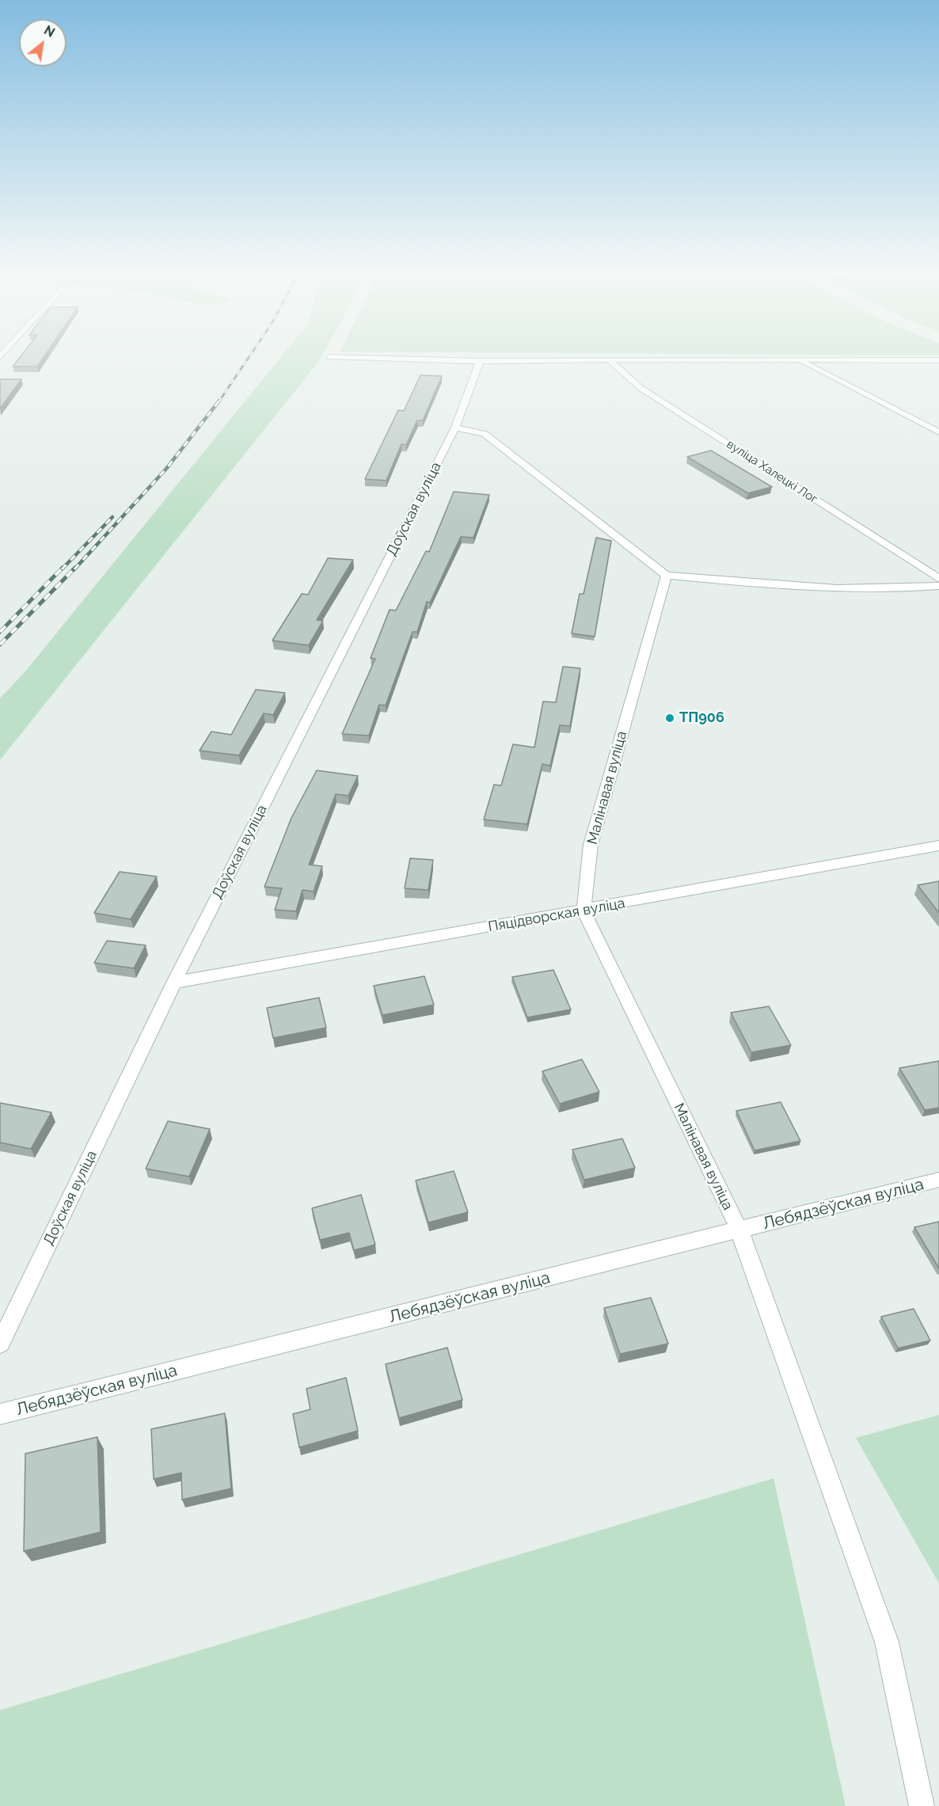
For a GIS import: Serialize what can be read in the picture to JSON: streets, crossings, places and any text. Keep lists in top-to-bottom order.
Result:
{
  "streets": {
    "street": [
      "вуліца Халецкі Лог",
      "Доўская вуліца",
      "Малінавая вуліца",
      "Пяцідворская вуліца",
      "Лебядзёўская вуліца"
    ]
  },
  "crossings": [
    ["Доўская вуліца", "Пяцідворская вуліца"],
    ["Малінавая вуліца", "Пяцідворская вуліца"],
    ["Малінавая вуліца", "Лебядзёўская вуліца"]
  ],
  "places": ["ТП906"],
  "north": "top right"
}
